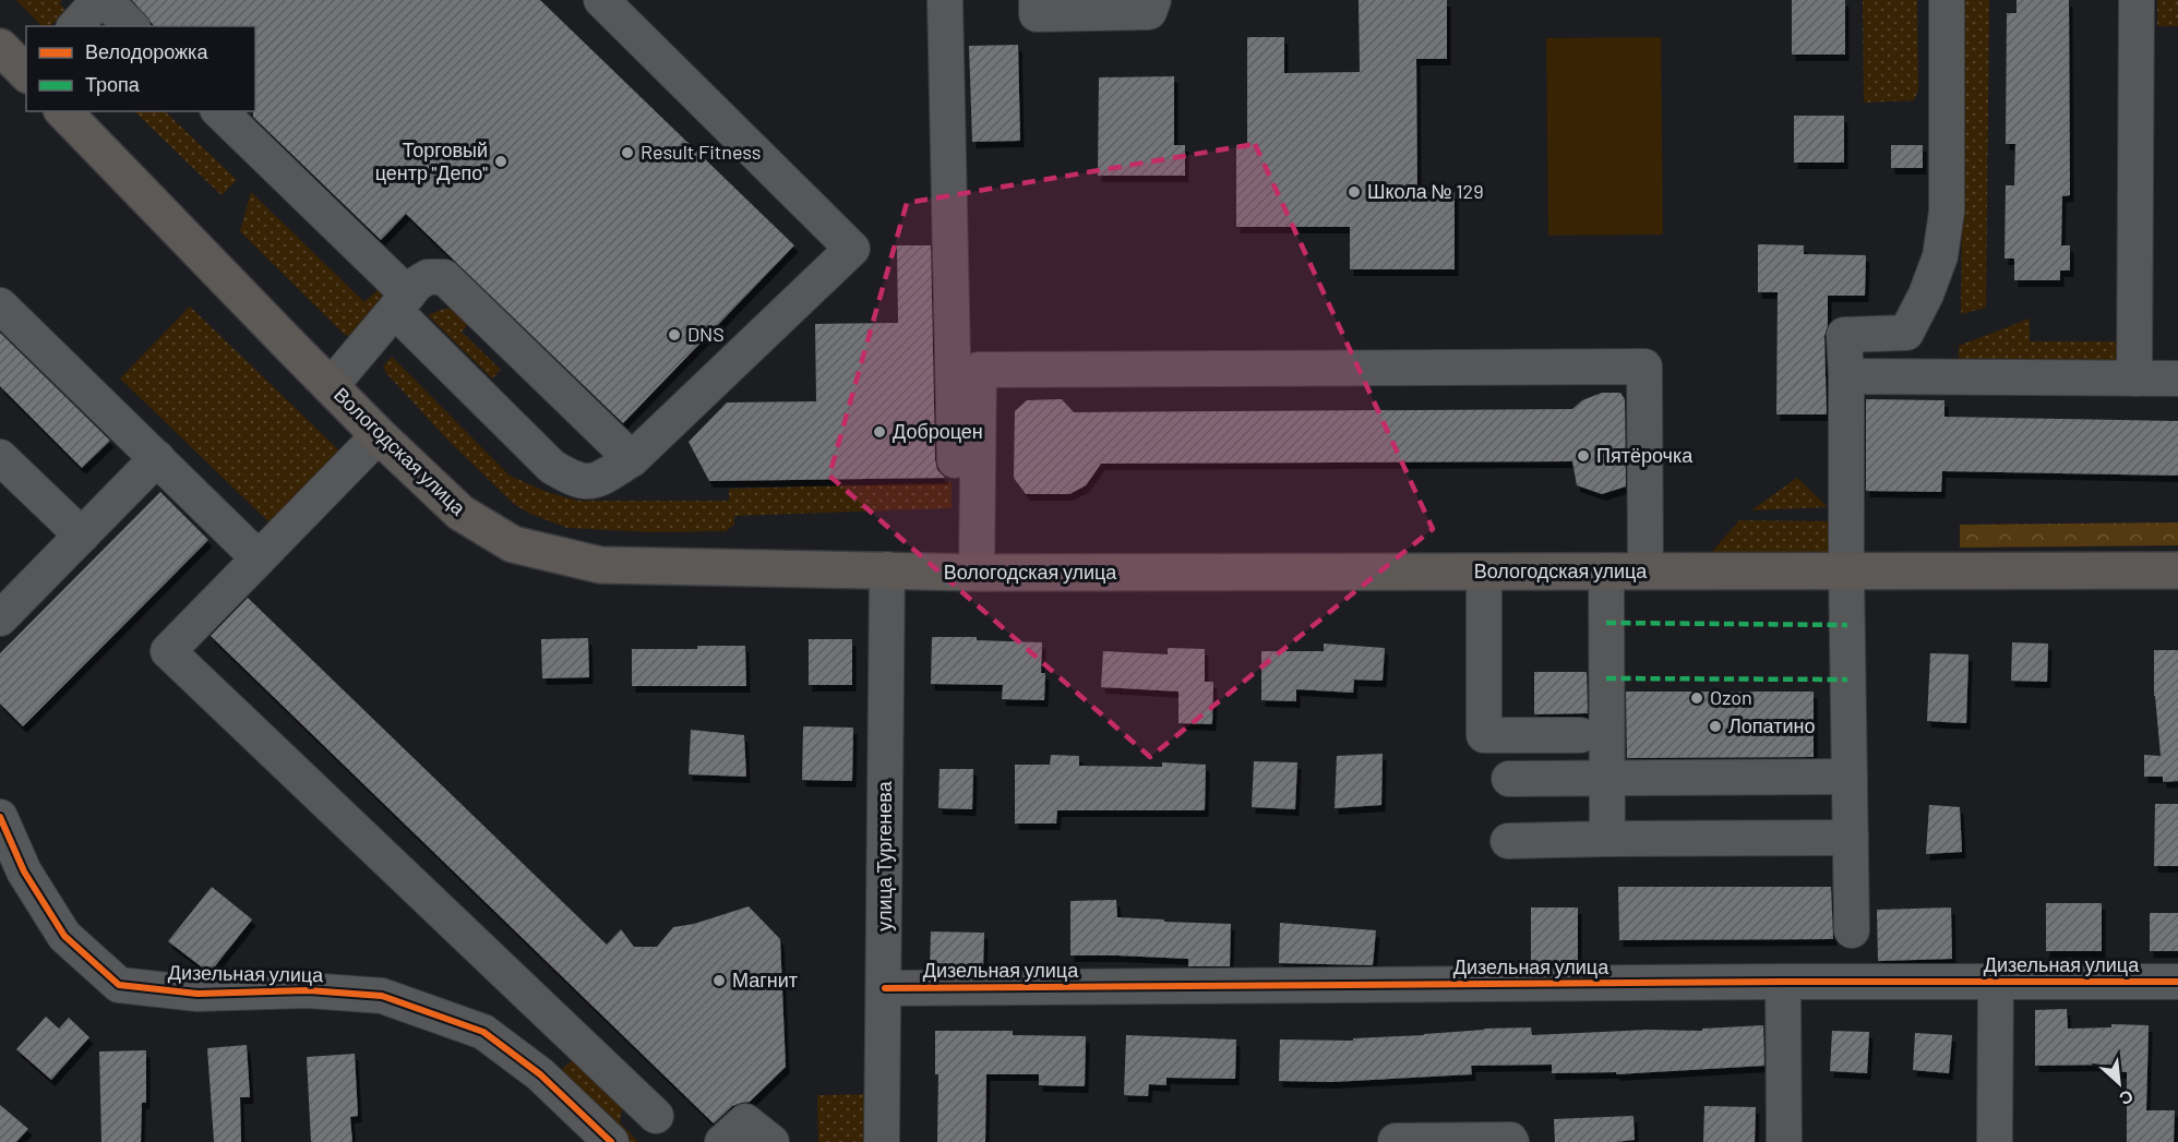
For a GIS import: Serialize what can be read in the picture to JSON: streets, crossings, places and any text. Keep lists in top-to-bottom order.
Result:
{
  "streets": {
    "main road": ["Вологодская улица"],
    "street": ["улица Тургенева", "Дизельная улица"]
  },
  "crossings": [
    ["Вологодская улица", "улица Тургенева"],
    ["улица Тургенева", "Дизельная улица"]
  ],
  "places": [
    "Result Fitness",
    "Торговый центр \"Депо\"",
    "Школа № 129",
    "DNS",
    "Доброцен",
    "Пятёрочка",
    "Ozon",
    "Лопатино",
    "Магнит"
  ],
  "legend": ["Велодорожка", "Тропа"],
  "north": "bottom right"
}
